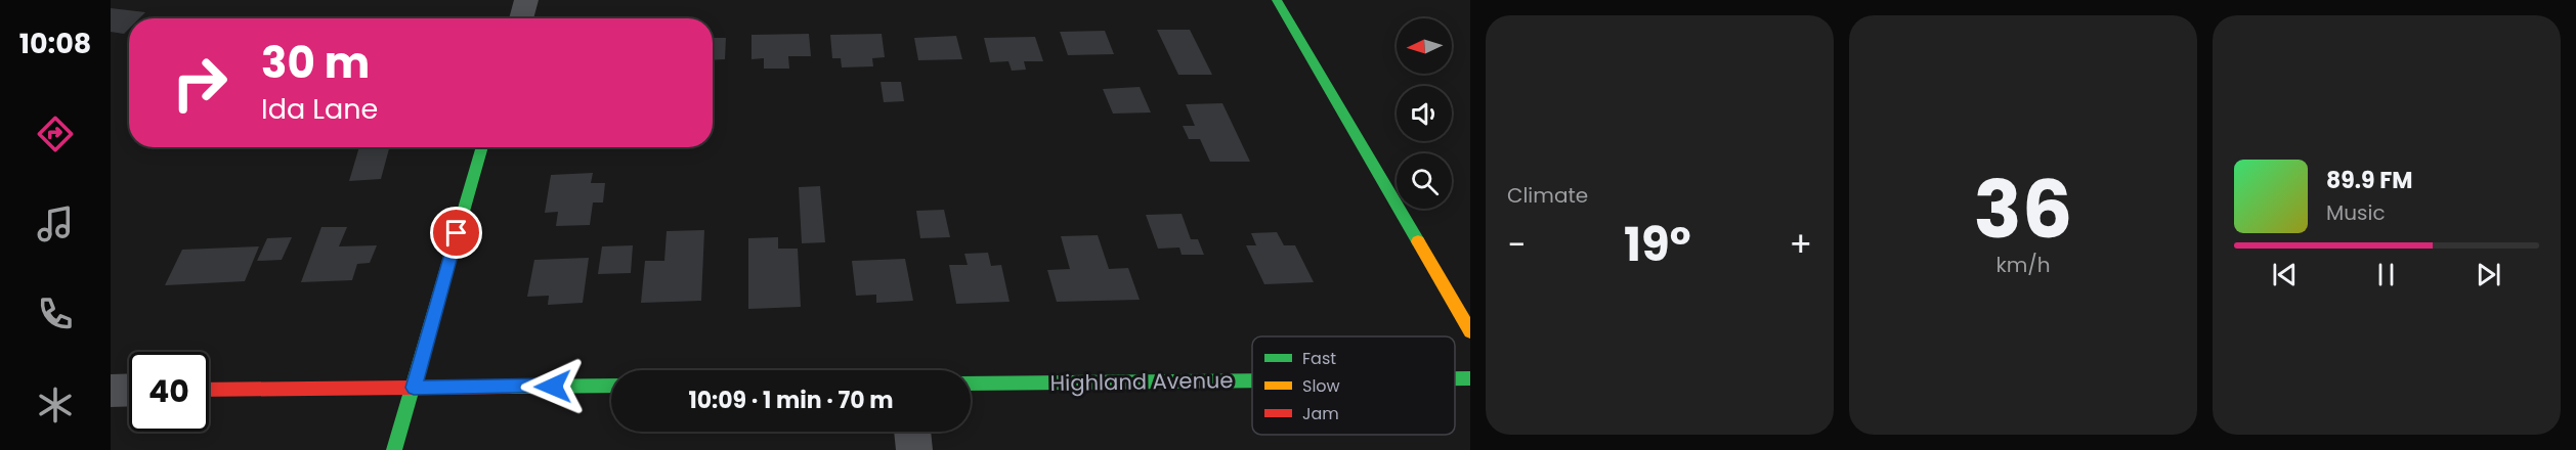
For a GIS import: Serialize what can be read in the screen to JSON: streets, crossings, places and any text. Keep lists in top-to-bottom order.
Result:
{
  "streets": {
    "street": ["Highland Avenue"]
  },
  "legend": ["Fast", "Slow", "Jam"],
  "north": "left",
  "page": {
    "tabs": "10:08",
    "tile": [
      "Climate",
      ["36", "km/h"]
    ],
    "turn": ["30 m", "Ida Lane"],
    "song": ["89.9 FM", "Music"],
    "heat": ["−", "19°", "+"],
    "limit": "40",
    "trip": "10:09 · 1 min · 70 m"
  }
}
